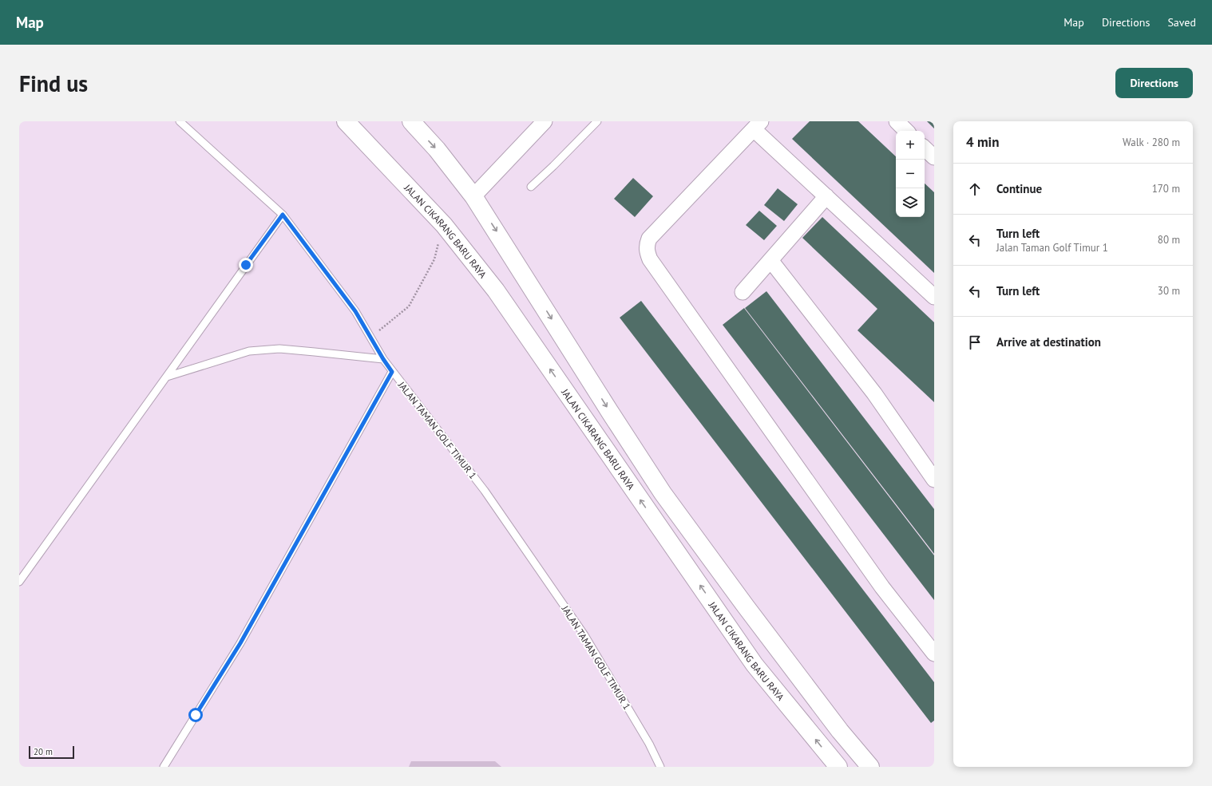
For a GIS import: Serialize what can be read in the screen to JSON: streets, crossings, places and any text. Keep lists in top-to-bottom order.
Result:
{
  "streets": {
    "main road": ["JALAN CIKARANG BARU RAYA"],
    "lane": ["JALAN TAMAN GOLF TIMUR 1"]
  },
  "scale_bar": "20 m",
  "page": {
    "header": "Map",
    "nav": ["Map", "Directions", "Saved"],
    "buttons": "Directions",
    "title": "Find us",
    "heading": ["4 min", "Walk · 280 m"],
    "map_buttons": ["+", "−"],
    "list": [
      ["Continue", "170 m"],
      ["Turn left", "Jalan Taman Golf Timur 1", "80 m"],
      ["Turn left", "30 m"],
      "Arrive at destination"
    ],
    "scale": "20 m"
  }
}
